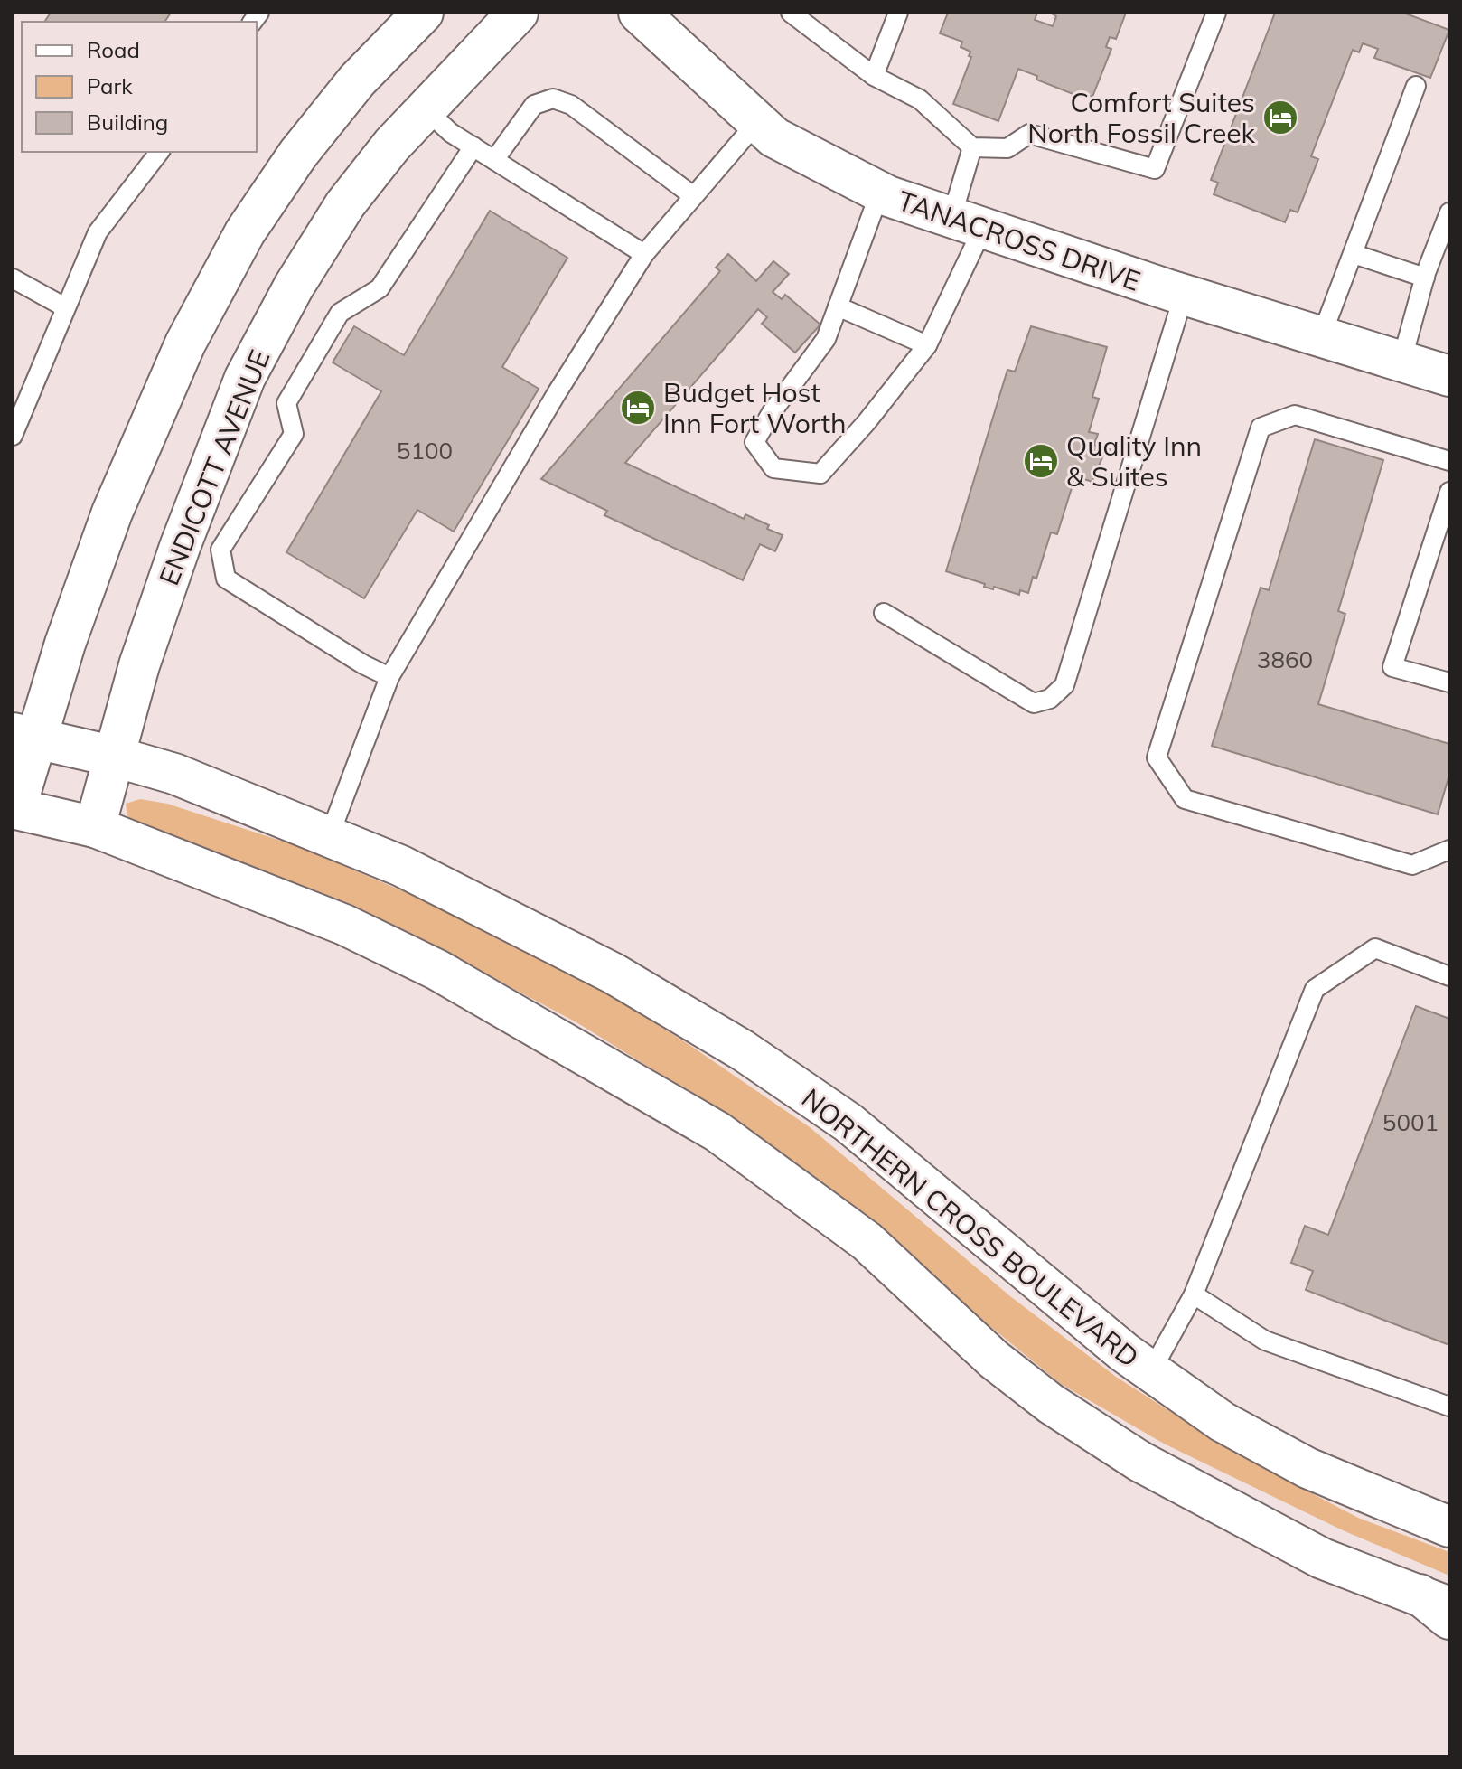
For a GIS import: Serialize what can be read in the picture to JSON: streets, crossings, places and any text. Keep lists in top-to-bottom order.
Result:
{
  "streets": {
    "street": ["TANACROSS DRIVE", "ENDICOTT AVENUE", "NORTHERN CROSS BOULEVARD"]
  },
  "crossings": [
    ["ENDICOTT AVENUE", "NORTHERN CROSS BOULEVARD"]
  ],
  "places": {
    "hotel": ["Comfort Suites North Fossil Creek", "Budget Host Inn Fort Worth", "Quality Inn & Suites"]
  },
  "house_numbers": ["5100", "3860", "5001"],
  "legend": ["Road", "Park", "Building"]
}
